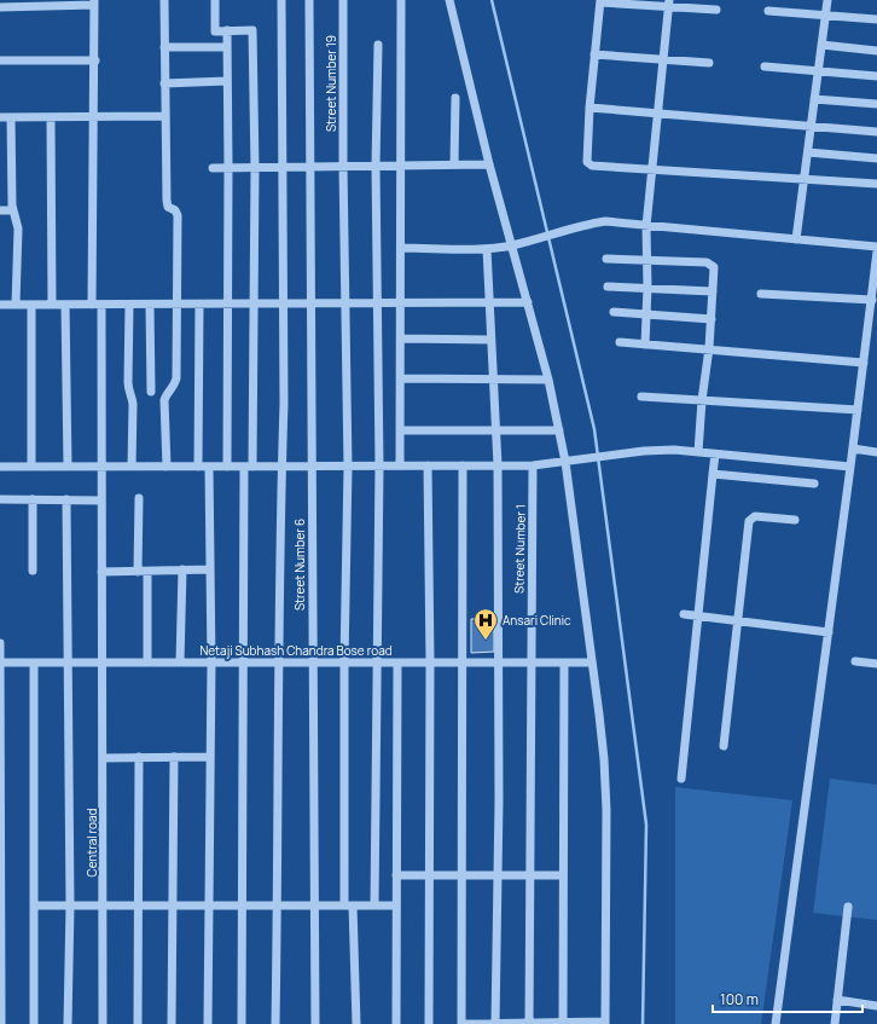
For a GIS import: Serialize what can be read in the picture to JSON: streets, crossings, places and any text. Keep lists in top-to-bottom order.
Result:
{
  "streets": {
    "street": [
      "Street Number 19",
      "Street Number 1",
      "Street Number 6",
      "Netaji Subhash Chandra Bose road",
      "Central road"
    ]
  },
  "crossings": [
    ["Street Number 19", "Netaji Subhash Chandra Bose road"],
    ["Street Number 1", "Netaji Subhash Chandra Bose road"],
    ["Street Number 6", "Netaji Subhash Chandra Bose road"],
    ["Netaji Subhash Chandra Bose road", "Central road"]
  ],
  "places": {
    "hospital": ["Ansari Clinic"]
  },
  "scale_bar": "100 m"
}
